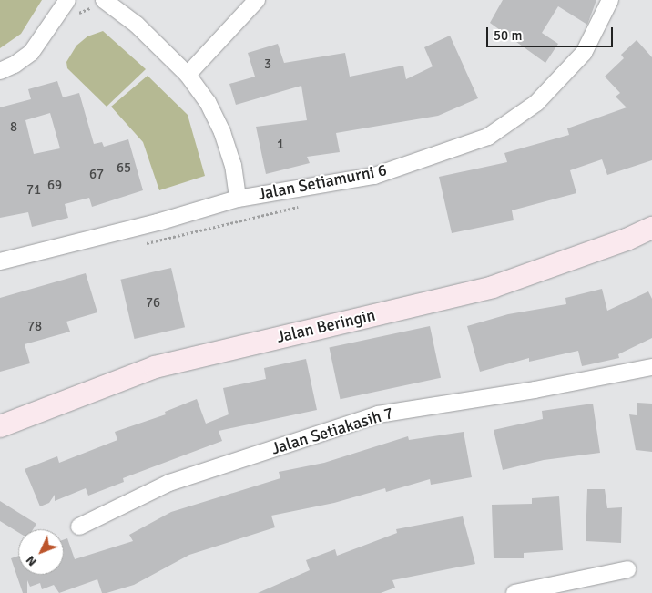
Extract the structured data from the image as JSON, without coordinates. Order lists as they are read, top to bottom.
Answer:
{
  "streets": {
    "street": ["Jalan Setiamurni 6", "Jalan Beringin", "Jalan Setiakasih 7"]
  },
  "house_numbers": [
    "3",
    "8",
    "1",
    "65",
    "67",
    "69",
    "71",
    "76",
    "78"
  ],
  "scale_bar": "50 m",
  "north": "bottom left"
}
